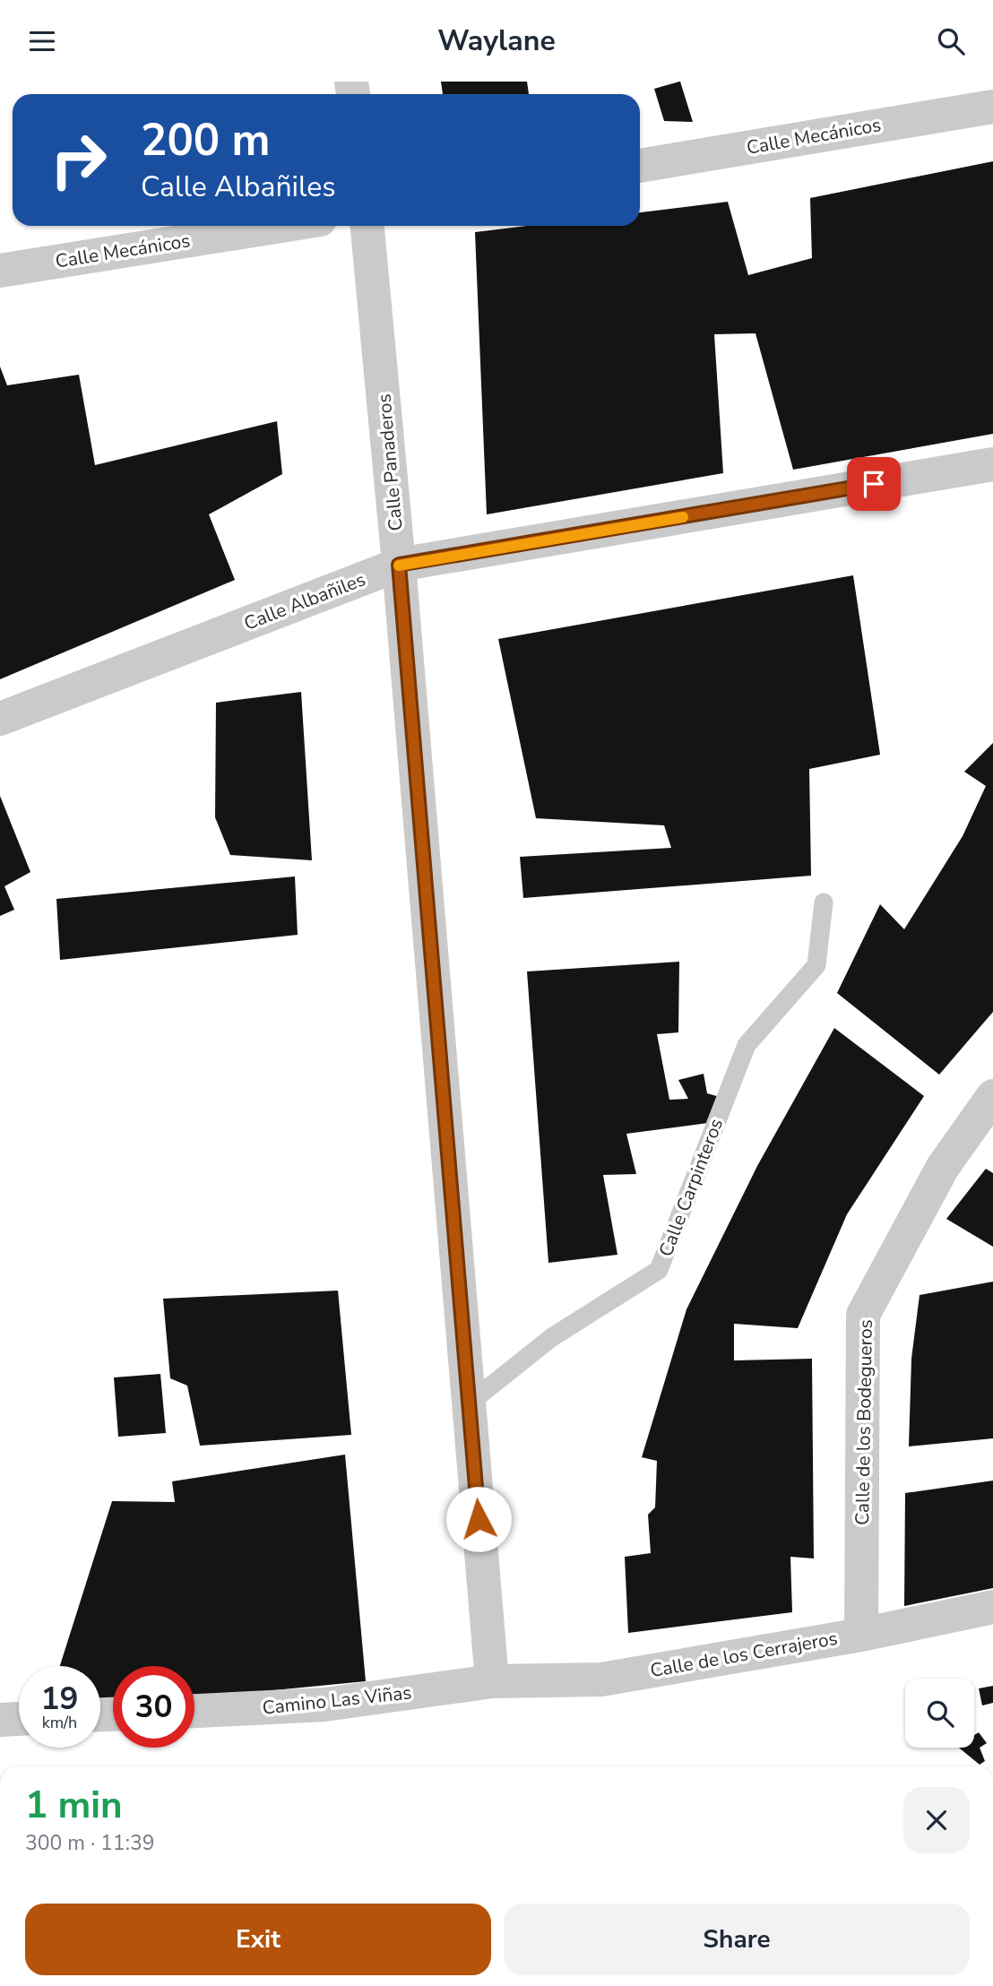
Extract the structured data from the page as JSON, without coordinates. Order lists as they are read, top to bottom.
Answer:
{
  "streets": {
    "street": [
      "Calle Mecánicos",
      "Calle Panaderos",
      "Calle Albañiles",
      "Calle de los Bodegueros",
      "Calle de los Cerrajeros",
      "Camino Las Viñas"
    ],
    "lane": ["Calle Carpinteros"]
  },
  "crossings": [
    ["Calle Panaderos", "Calle Albañiles"],
    ["Calle Panaderos", "Calle Carpinteros"],
    ["Calle Panaderos", "Calle de los Cerrajeros"],
    ["Calle Panaderos", "Camino Las Viñas"],
    ["Calle de los Bodegueros", "Calle de los Cerrajeros"],
    ["Calle de los Cerrajeros", "Camino Las Viñas"]
  ],
  "page": {
    "header": "Waylane",
    "turn": ["200 m", "Calle Albañiles"],
    "speed": "19 km/h",
    "limit": "30",
    "heading": ["1 min", "300 m · 11:39"],
    "buttons": ["Exit", "Share"]
  }
}
